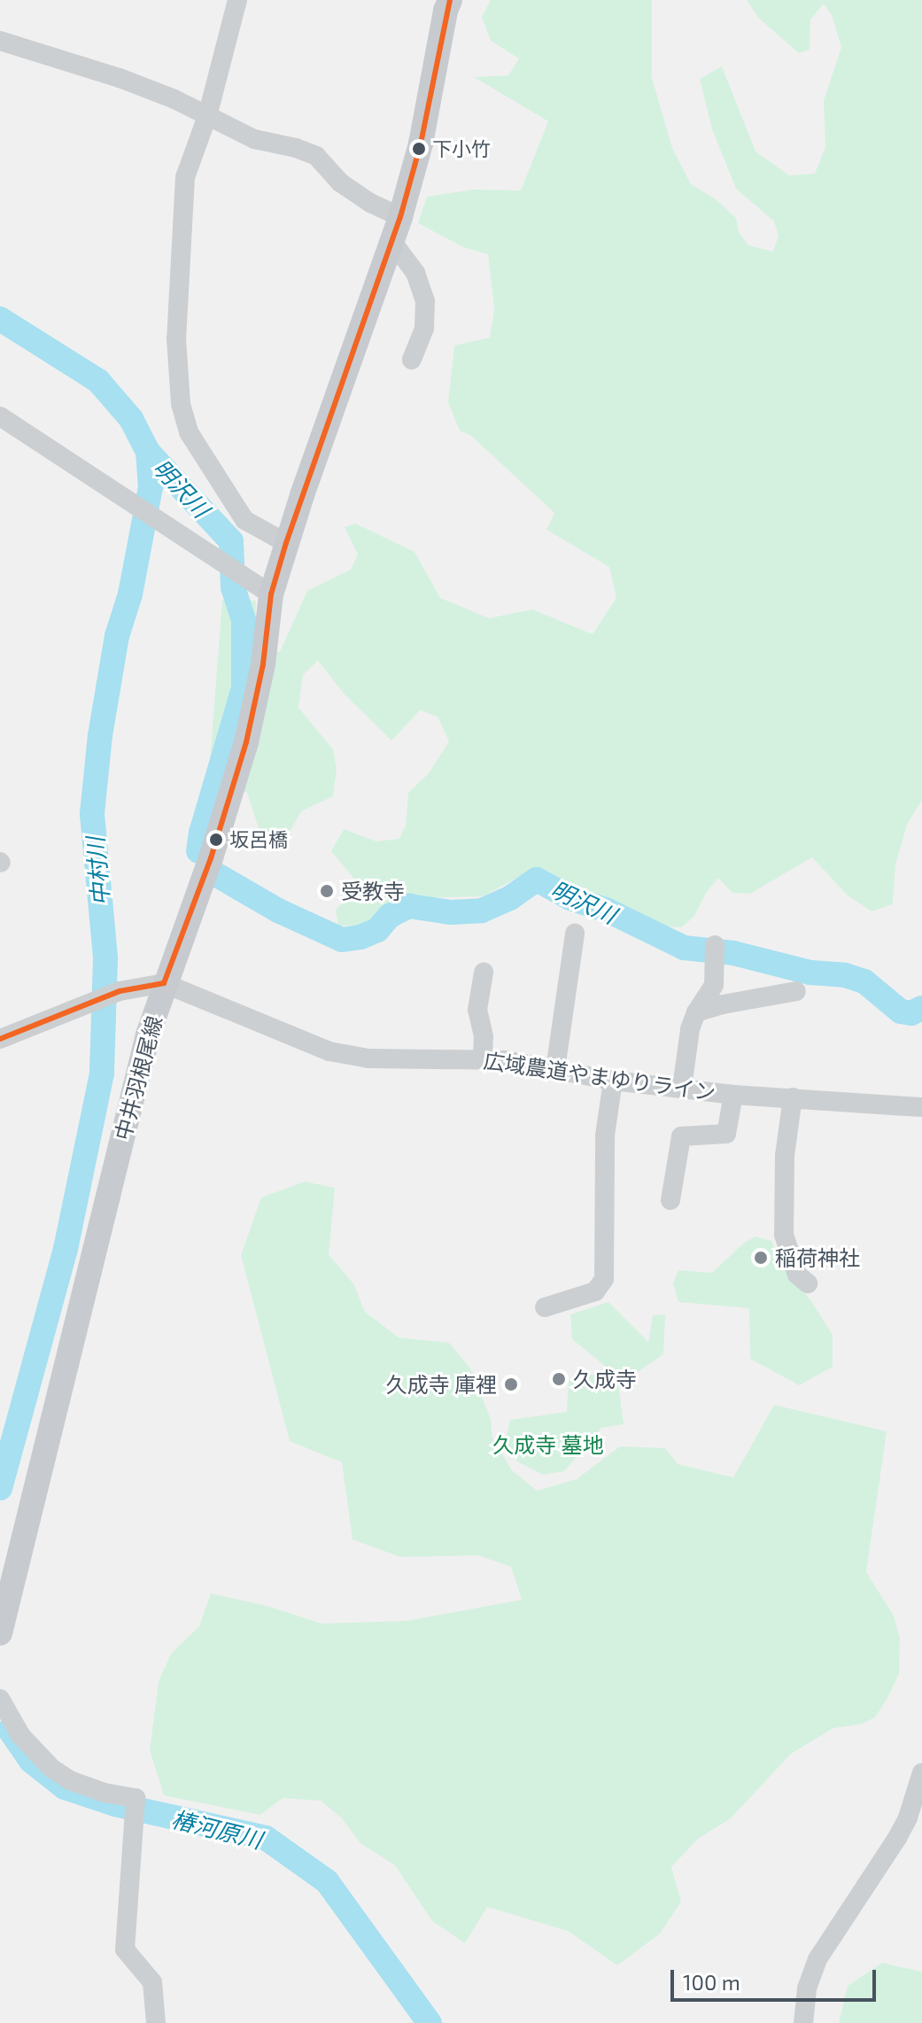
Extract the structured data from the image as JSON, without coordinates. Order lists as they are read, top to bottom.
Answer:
{
  "streets": {
    "main road": ["中井羽根尾線"],
    "street": ["広域農道やまゆりライン"]
  },
  "crossings": [
    ["広域農道やまゆりライン", "中井羽根尾線"]
  ],
  "water": ["明沢川", "中村川", "椿河原川"],
  "parks": ["久成寺 墓地"],
  "places": [
    "下小竹",
    "坂呂橋",
    "受教寺",
    "稲荷神社",
    "久成寺",
    "久成寺 庫裡"
  ],
  "scale_bar": "100 m"
}
